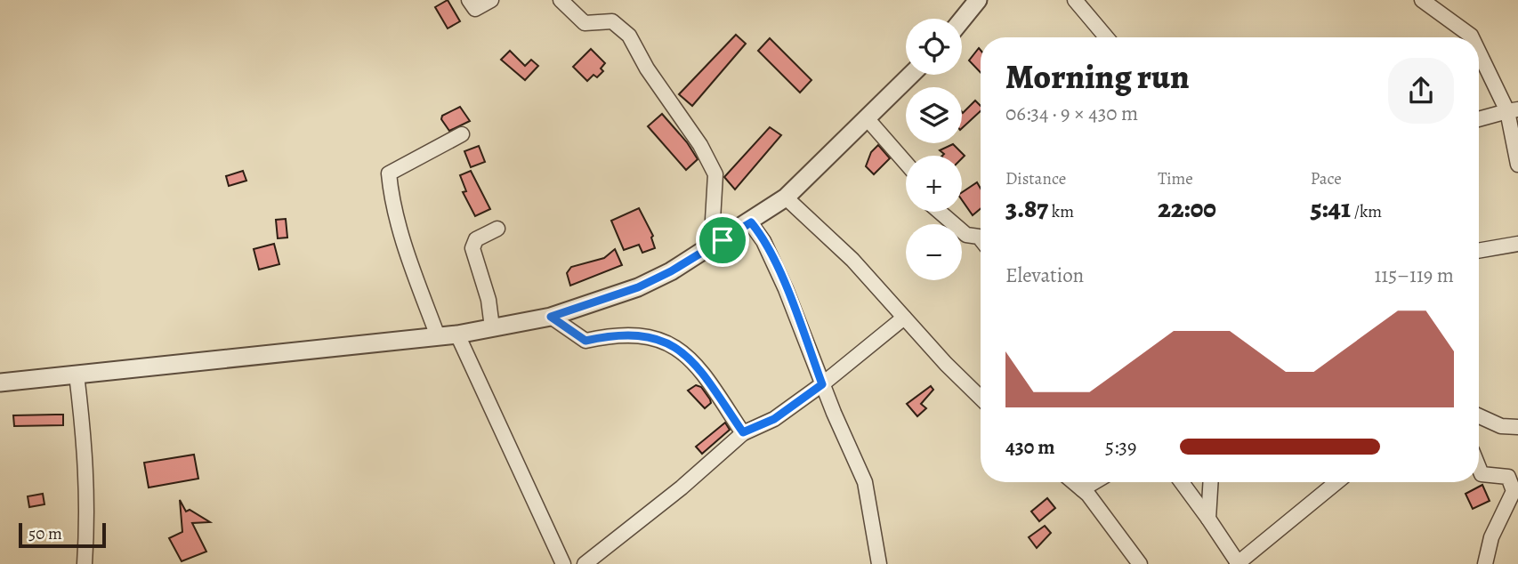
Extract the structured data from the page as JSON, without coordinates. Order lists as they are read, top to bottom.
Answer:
{
  "scale_bar": "50 m",
  "page": {
    "map_buttons": ["+", "−"],
    "heading": ["Morning run", "06:34 · 9 × 430 m"],
    "stats": [
      ["Distance", "3.87 km"],
      ["Time", "22:00"],
      ["Pace", "5:41 /km"]
    ],
    "chart": ["Elevation", "115–119 m"],
    "list": [
      {
        "name": "430 m",
        "note": "5:39"
      }
    ],
    "scale": "50 m"
  }
}
